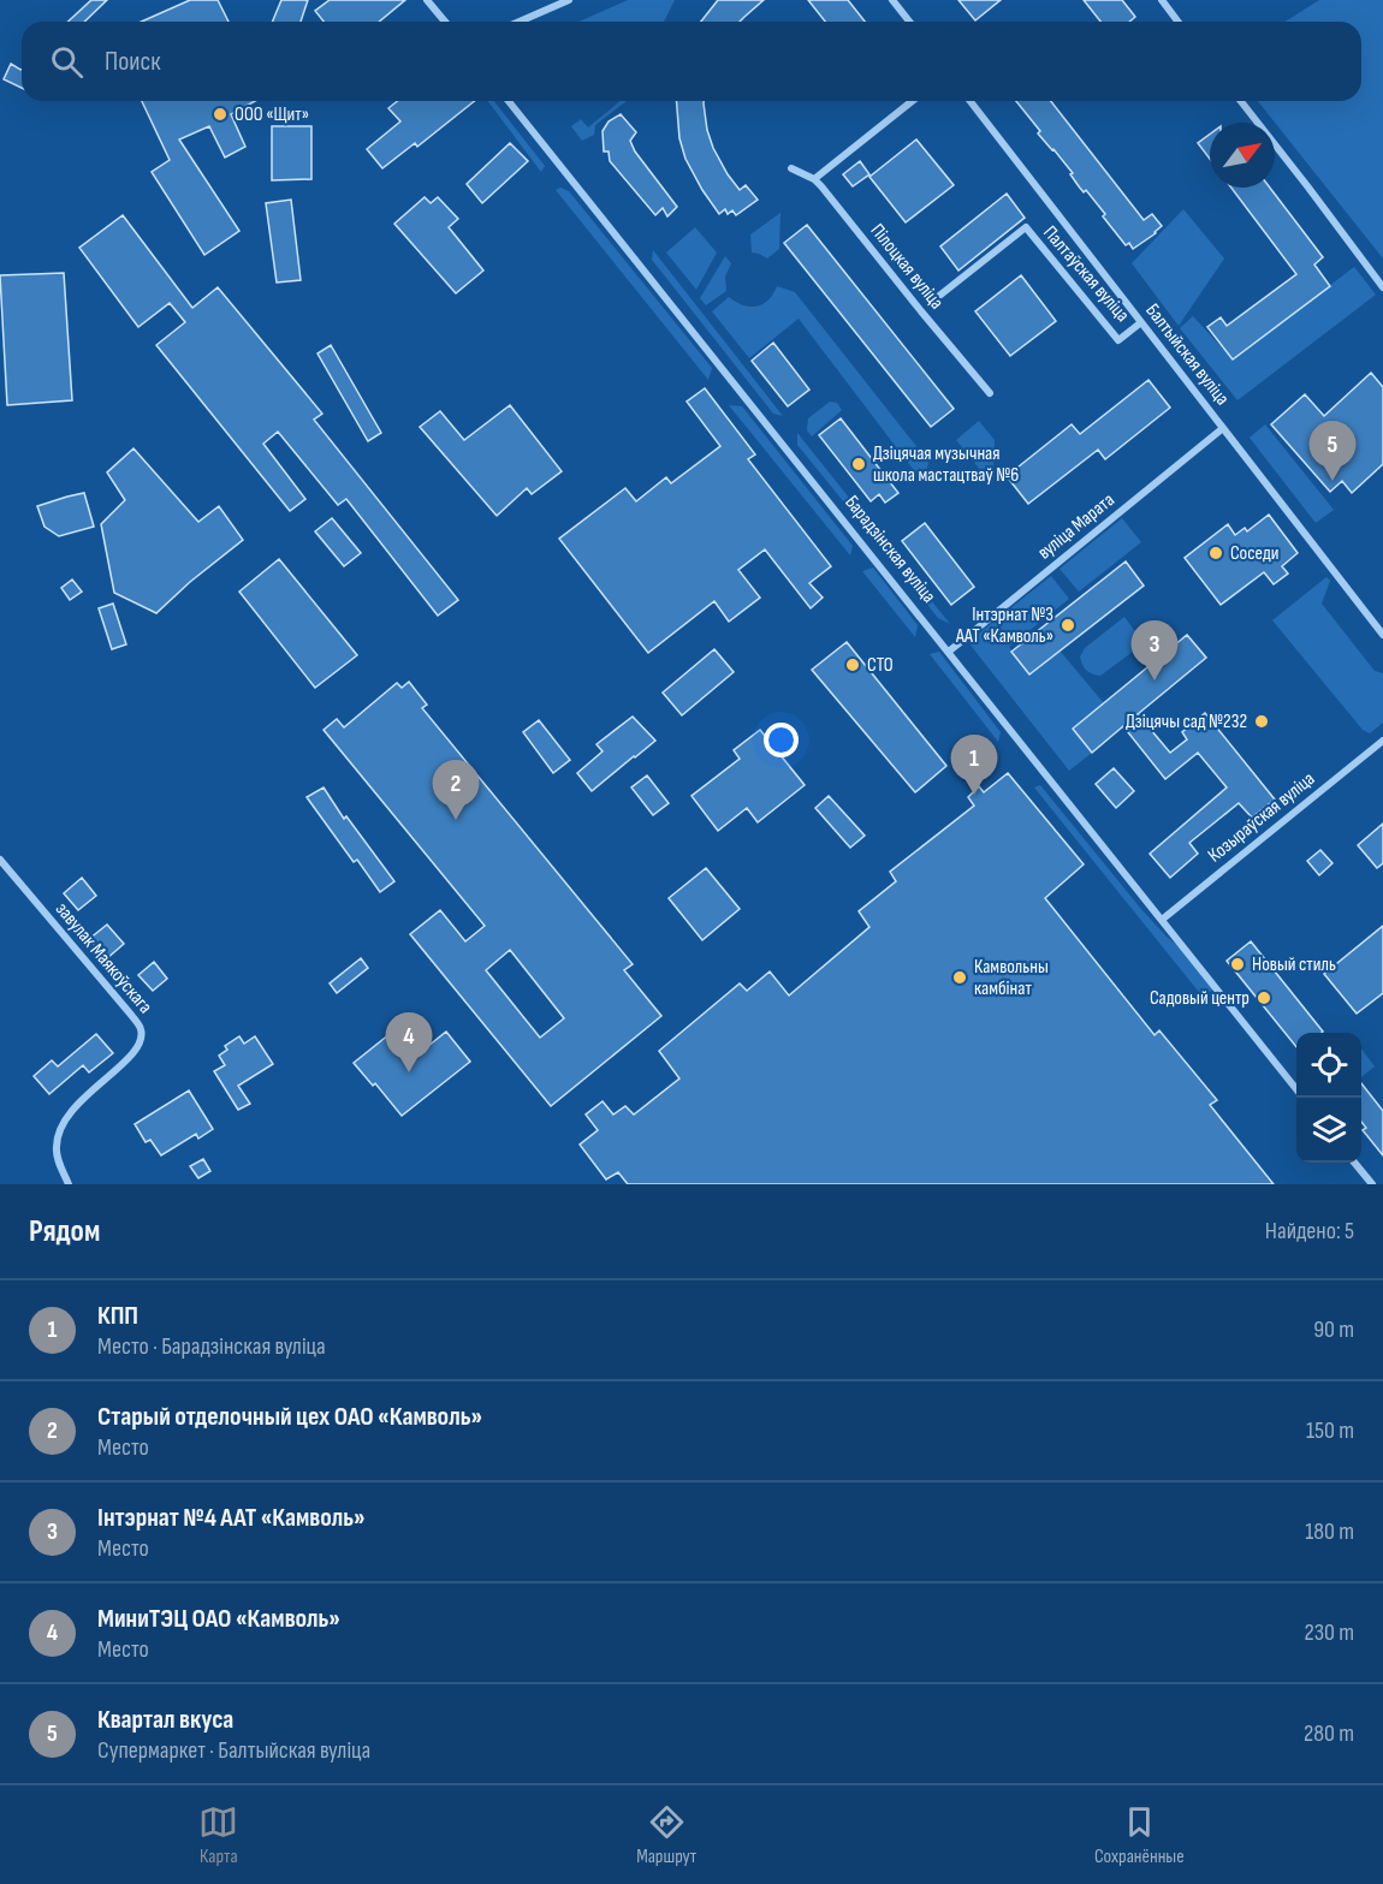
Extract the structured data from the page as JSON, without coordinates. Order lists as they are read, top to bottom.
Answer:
{
  "streets": {
    "street": [
      "Пілоцкая вуліца",
      "Палтаўская вуліца",
      "Балтыйская вуліца",
      "вуліца Марата",
      "Барадзінская вуліца",
      "Козыраўская вуліца",
      "завулак Маякоўскага"
    ]
  },
  "crossings": [
    ["Палтаўская вуліца", "Балтыйская вуліца"],
    ["Балтыйская вуліца", "вуліца Марата"],
    ["вуліца Марата", "Барадзінская вуліца"],
    ["Барадзінская вуліца", "Козыраўская вуліца"]
  ],
  "places": [
    "ООО «Щит»",
    "Дзіцячая музычная школа мастацтваў №6",
    "Соседи",
    "Інтэрнат №3 ААТ «Камволь»",
    "СТО",
    "Дзіцячы сад №232",
    "Новый стиль",
    "Камвольны камбінат",
    "Садовый центр"
  ],
  "north": "top right",
  "page": {
    "search": "Поиск",
    "pins": [
      "5",
      "3",
      "1",
      "2",
      "4"
    ],
    "heading": ["Рядом", "Найдено: 5"],
    "list": [
      {
        "mark": "1",
        "name": "КПП",
        "note": "Место · Барадзінская вуліца",
        "value": "90 m"
      },
      {
        "mark": "2",
        "name": "Старый отделочный цех ОАО «Камволь»",
        "note": "Место",
        "value": "150 m"
      },
      {
        "mark": "3",
        "name": "Інтэрнат №4 ААТ «Камволь»",
        "note": "Место",
        "value": "180 m"
      },
      {
        "mark": "4",
        "name": "МиниТЭЦ ОАО «Камволь»",
        "note": "Место",
        "value": "230 m"
      },
      {
        "mark": "5",
        "name": "Квартал вкуса",
        "note": "Супермаркет · Балтыйская вуліца",
        "value": "280 m"
      }
    ],
    "nav": ["Карта", "Маршрут", "Сохранённые"]
  }
}
